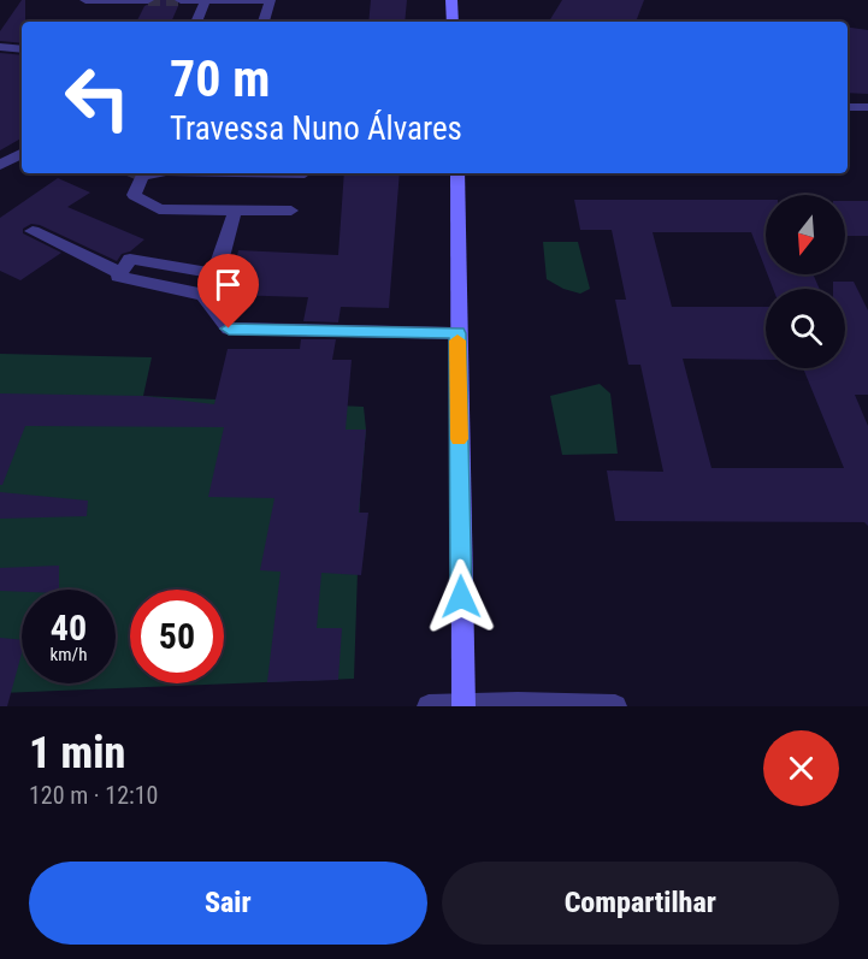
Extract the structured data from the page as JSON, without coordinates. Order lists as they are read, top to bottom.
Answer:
{
  "north": "bottom",
  "page": {
    "turn": ["70 m", "Travessa Nuno Álvares"],
    "speed": "40 km/h",
    "limit": "50",
    "heading": ["1 min", "120 m · 12:10"],
    "buttons": ["Sair", "Compartilhar"]
  }
}
